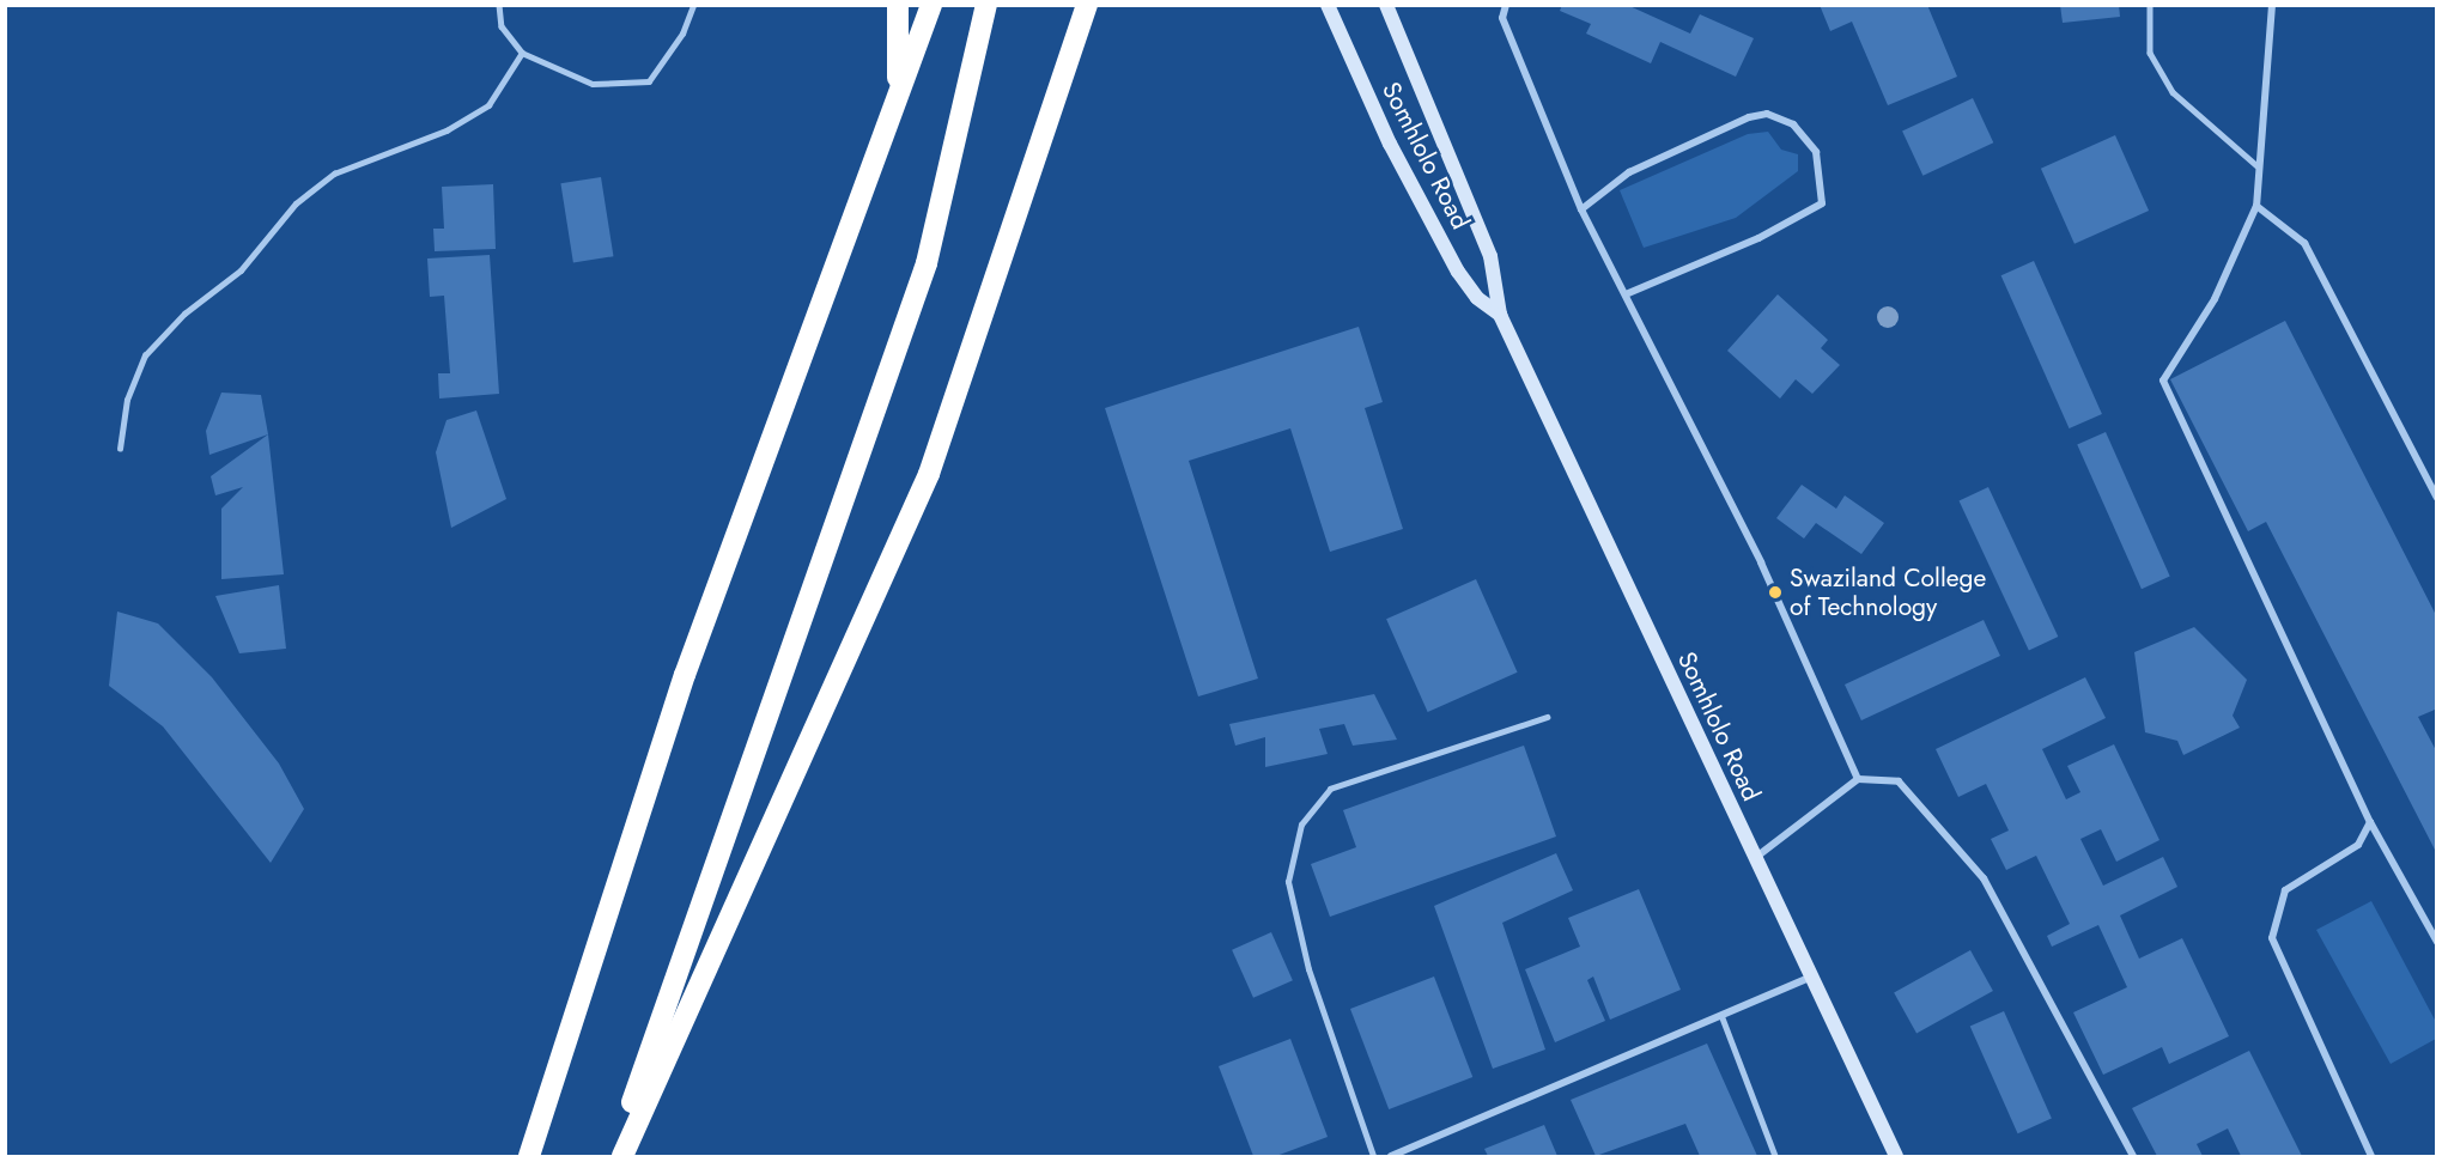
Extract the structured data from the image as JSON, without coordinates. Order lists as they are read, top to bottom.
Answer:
{
  "streets": {
    "main road": ["Somhlolo Road"]
  },
  "places": ["Swaziland College of Technology"]
}
